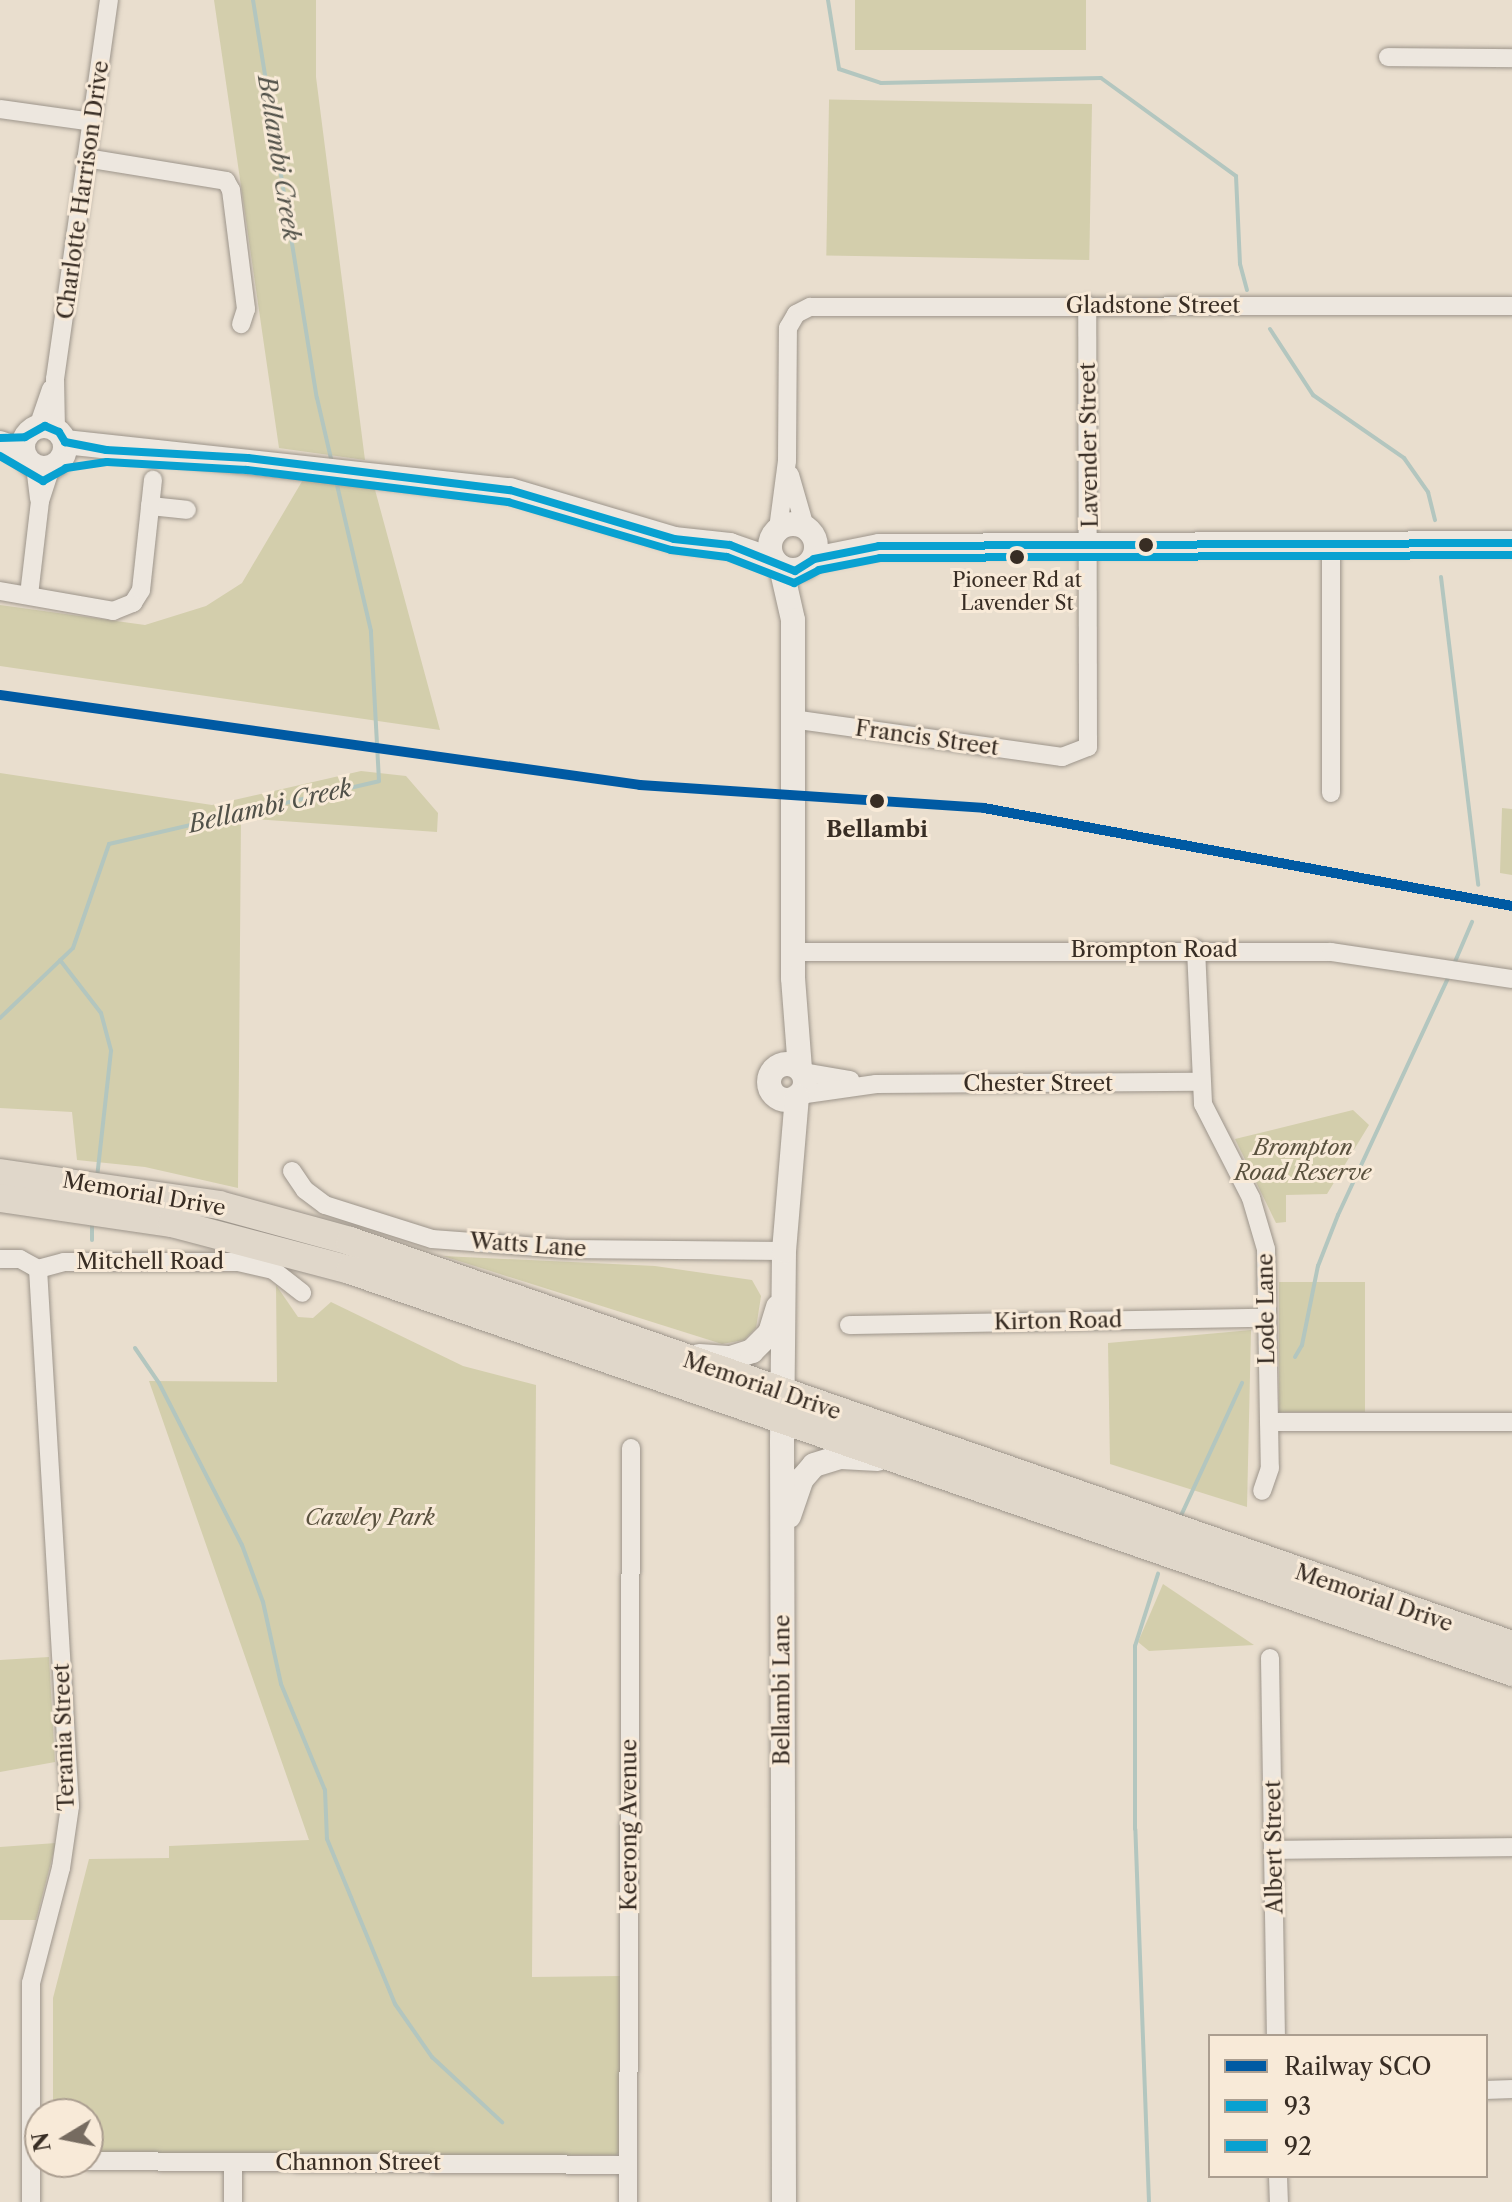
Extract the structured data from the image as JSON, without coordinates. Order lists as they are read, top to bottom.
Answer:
{
  "streets": {
    "main road": ["Memorial Drive", "Bellambi Lane"],
    "street": [
      "Charlotte Harrison Drive",
      "Gladstone Street",
      "Lavender Street",
      "Francis Street",
      "Brompton Road",
      "Chester Street",
      "Watts Lane",
      "Mitchell Road",
      "Lode Lane",
      "Kirton Road",
      "Terania Street",
      "Keerong Avenue",
      "Albert Street",
      "Channon Street"
    ]
  },
  "crossings": [
    ["Gladstone Street", "Lavender Street"],
    ["Lavender Street", "Francis Street"],
    ["Brompton Road", "Lode Lane"],
    ["Chester Street", "Lode Lane"],
    ["Chester Street", "Bellambi Lane"],
    ["Memorial Drive", "Bellambi Lane"],
    ["Watts Lane", "Bellambi Lane"],
    ["Mitchell Road", "Terania Street"],
    ["Lode Lane", "Kirton Road"],
    ["Keerong Avenue", "Channon Street"]
  ],
  "water": ["Bellambi Creek"],
  "parks": ["Brompton Road Reserve", "Cawley Park"],
  "places": ["Pioneer Rd at Lavender St", "Bellambi"],
  "lines": ["transit line 93", "transit line 92", "rail line SCO"],
  "legend": ["Railway SCO", "93", "92"],
  "north": "left"
}
